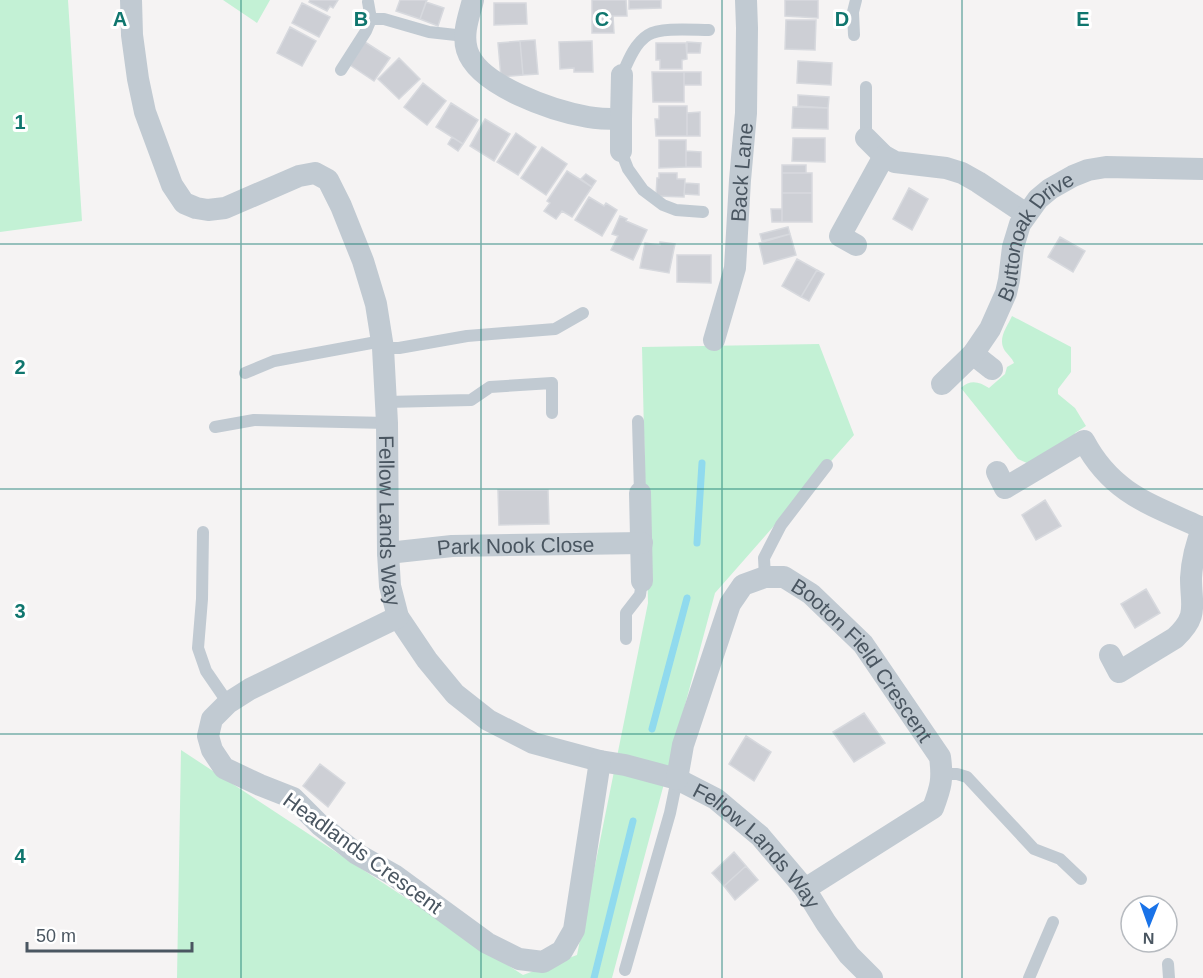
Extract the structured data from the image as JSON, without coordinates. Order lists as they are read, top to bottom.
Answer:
{
  "streets": {
    "street": [
      "Back Lane",
      "Buttonoak Drive",
      "Fellow Lands Way",
      "Park Nook Close",
      "Booton Field Crescent",
      "Headlands Crescent"
    ]
  },
  "crossings": [
    ["Fellow Lands Way", "Park Nook Close"],
    ["Fellow Lands Way", "Booton Field Crescent"],
    ["Fellow Lands Way", "Headlands Crescent"]
  ],
  "scale_bar": "50 m",
  "north": "bottom",
  "grid": {
    "columns": [
      "A",
      "B",
      "C",
      "D",
      "E"
    ],
    "rows": [
      "1",
      "2",
      "3",
      "4"
    ]
  }
}
